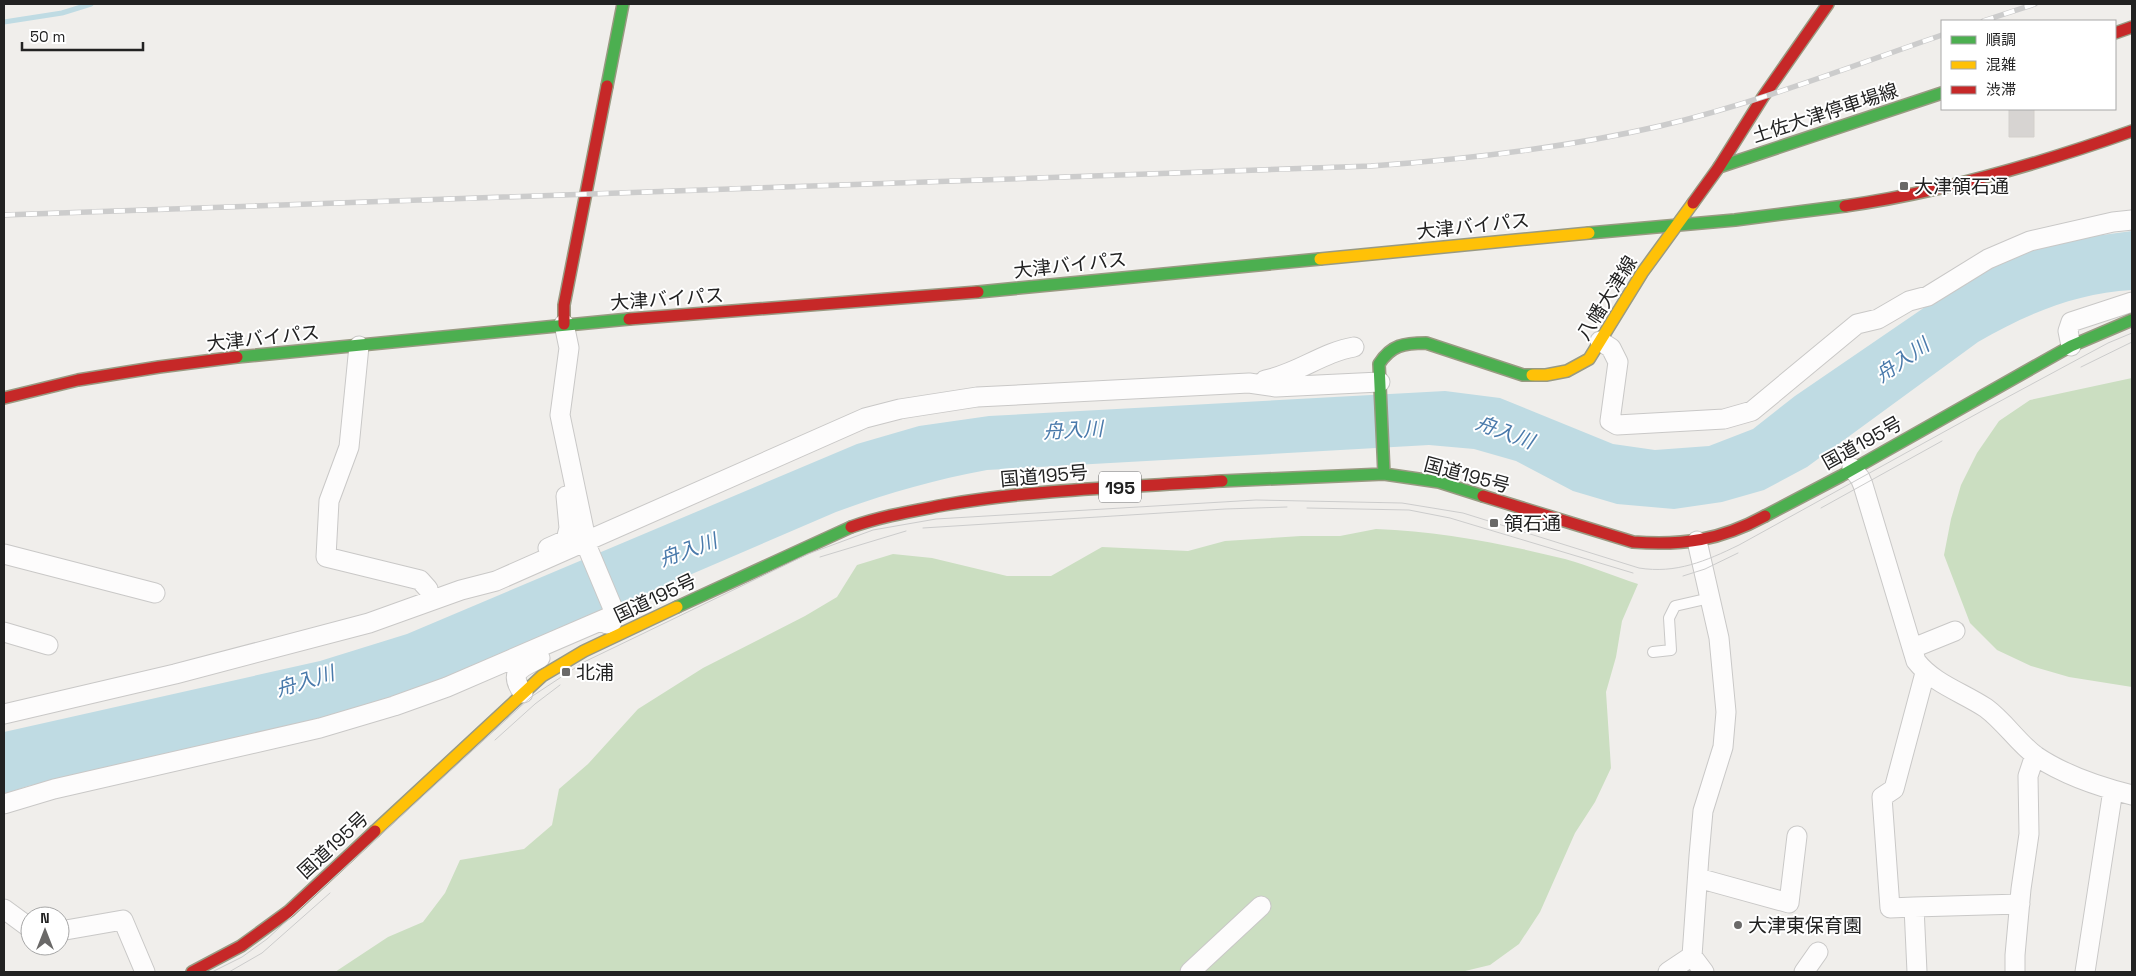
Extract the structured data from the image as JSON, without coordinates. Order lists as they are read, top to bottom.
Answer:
{
  "streets": {
    "main road": [
      "土佐大津停車場線",
      "大津バイパス",
      "八幡大津線",
      "国道195号",
      "195"
    ]
  },
  "crossings": [
    ["土佐大津停車場線", "八幡大津線"],
    ["大津バイパス", "八幡大津線"],
    ["八幡大津線", "国道195号"]
  ],
  "water": ["舟入川"],
  "places": {
    "transit": ["大津領石通", "領石通", "北浦"],
    "other": ["大津東保育園"]
  },
  "legend": ["順調", "混雑", "渋滞"],
  "scale_bar": "50 m",
  "north": "top"
}
